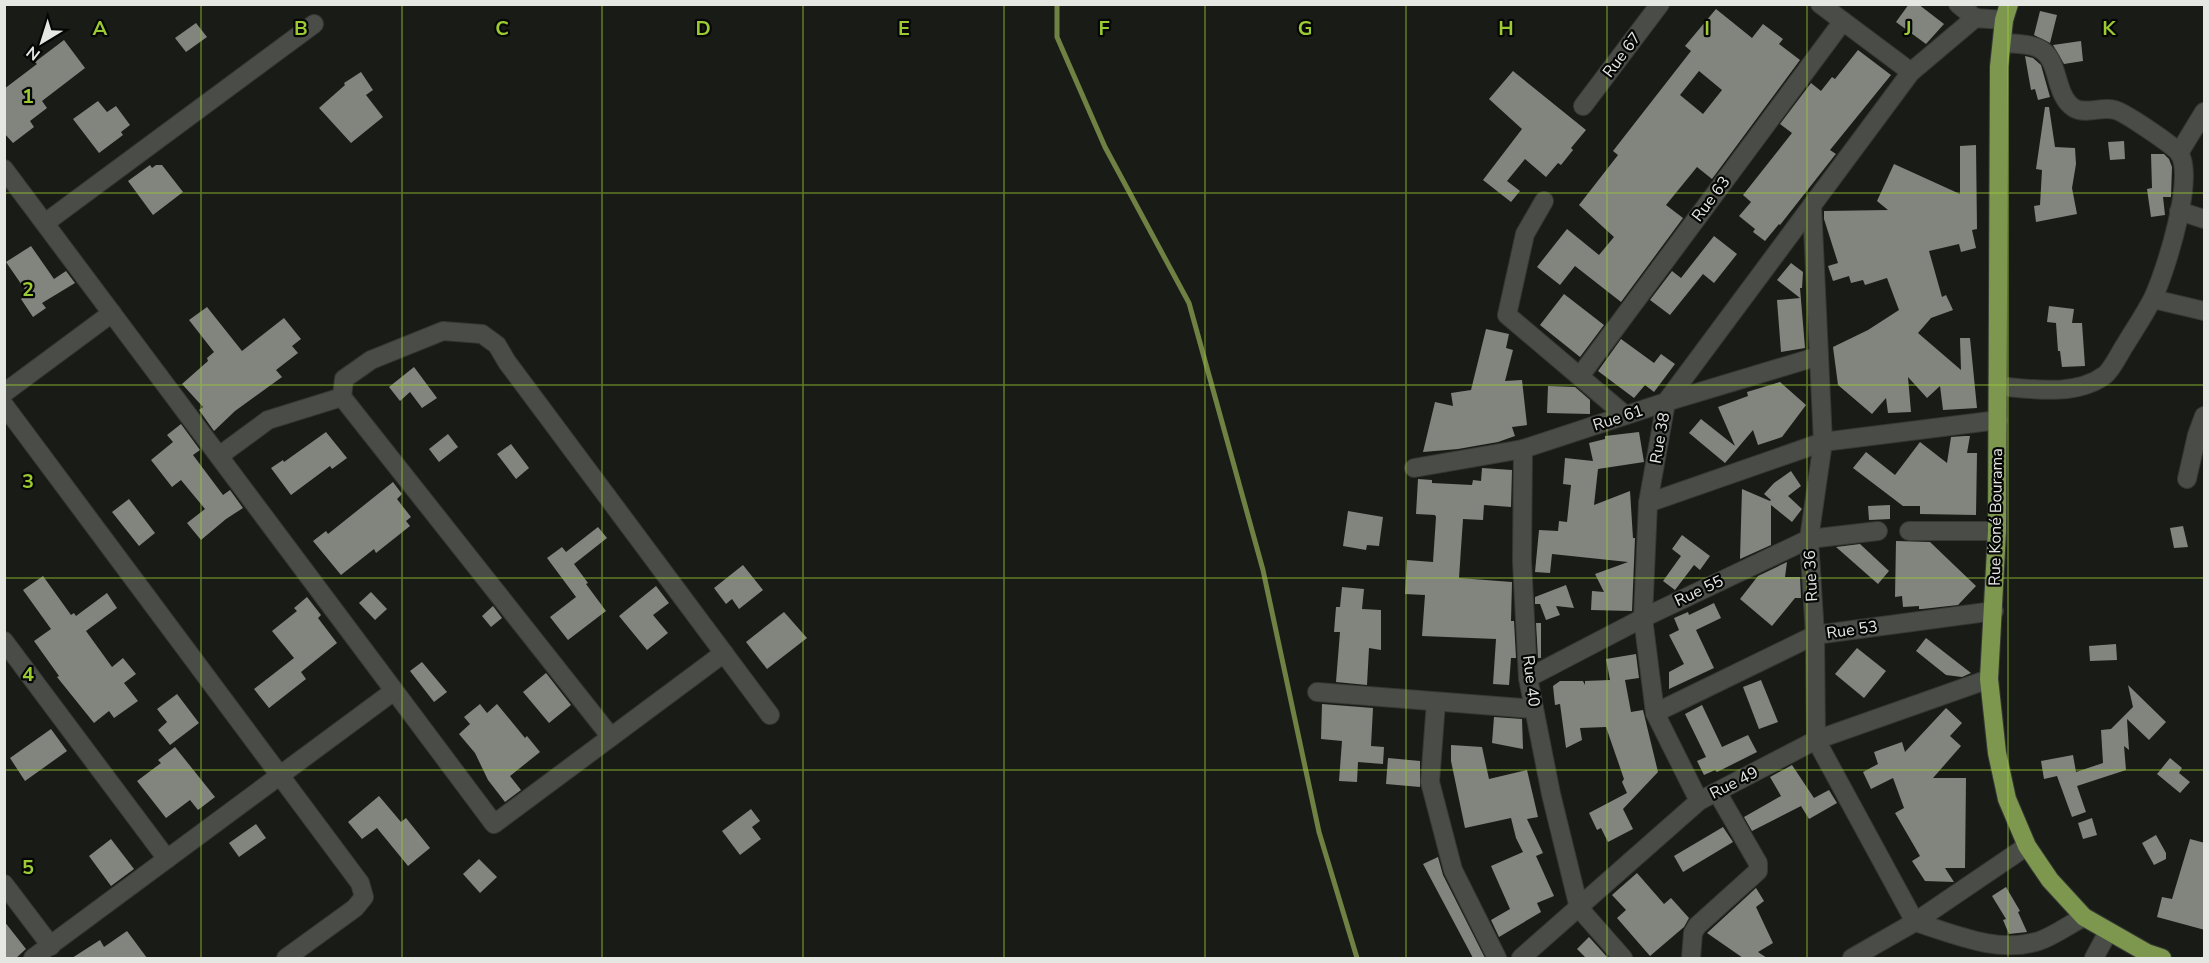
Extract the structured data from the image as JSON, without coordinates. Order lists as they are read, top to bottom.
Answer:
{
  "streets": {
    "highway": ["Rue Koné Bourama"],
    "street": [
      "Rue 67",
      "Rue 63",
      "Rue 61",
      "Rue 38",
      "Rue 36",
      "Rue 55",
      "Rue 53",
      "Rue 40",
      "Rue 49"
    ]
  },
  "crossings": [
    ["Rue 61", "Rue 38"],
    ["Rue 61", "Rue 36"],
    ["Rue 61", "Rue 40"],
    ["Rue 38", "Rue 36"],
    ["Rue 38", "Rue 55"],
    ["Rue 38", "Rue 53"],
    ["Rue 38", "Rue 49"],
    ["Rue Koné Bourama", "Rue 53"],
    ["Rue Koné Bourama", "Rue 49"],
    ["Rue 36", "Rue 55"],
    ["Rue 36", "Rue 53"],
    ["Rue 36", "Rue 49"],
    ["Rue 55", "Rue 40"],
    ["Rue 40", "Rue 49"]
  ],
  "north": "bottom left",
  "grid": {
    "columns": [
      "A",
      "B",
      "C",
      "D",
      "E",
      "F",
      "G",
      "H",
      "I",
      "J",
      "K"
    ],
    "rows": [
      "1",
      "2",
      "3",
      "4",
      "5"
    ]
  }
}
